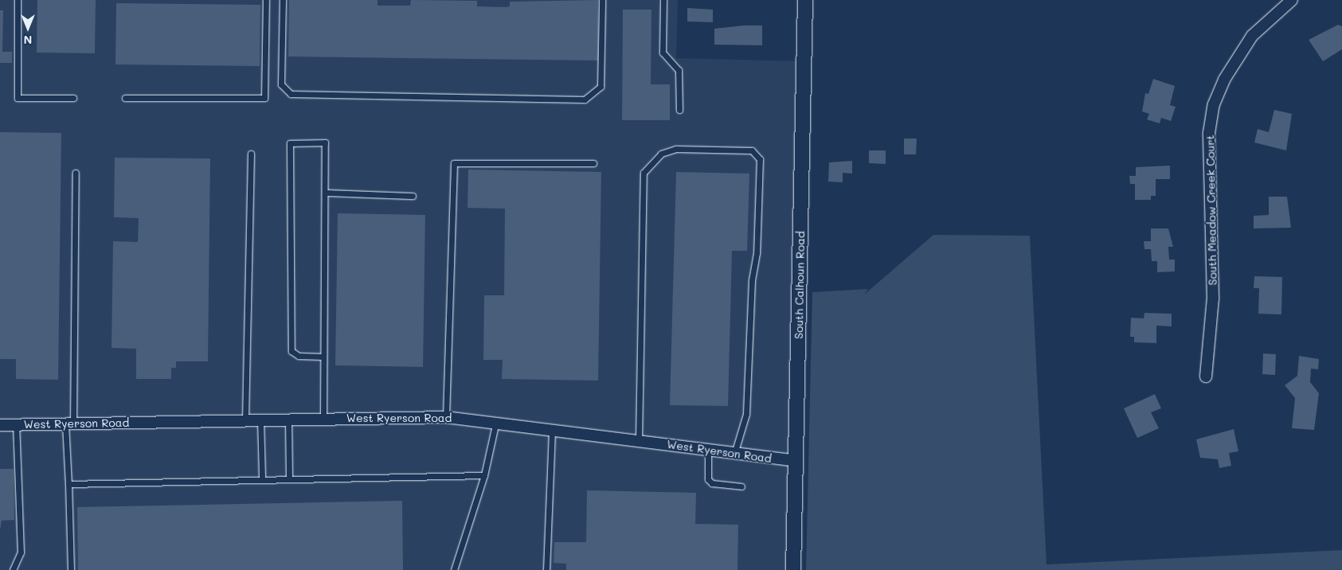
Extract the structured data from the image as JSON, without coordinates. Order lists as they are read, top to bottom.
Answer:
{
  "streets": {
    "street": ["South Meadow Creek Court", "South Calhoun Road", "West Ryerson Road"]
  },
  "crossings": [
    ["South Calhoun Road", "West Ryerson Road"]
  ],
  "north": "bottom"
}
